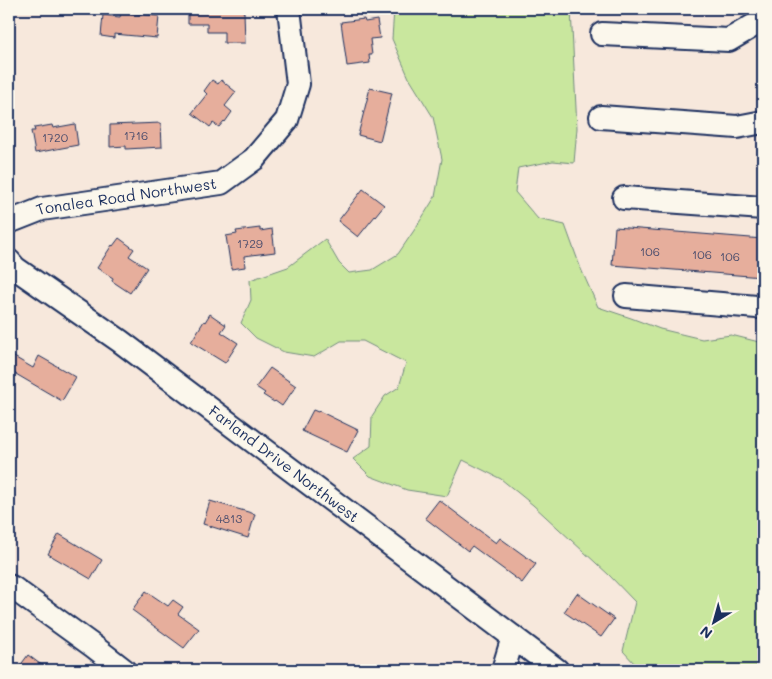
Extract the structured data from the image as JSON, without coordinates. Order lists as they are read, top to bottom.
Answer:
{
  "streets": {
    "street": ["Tonalea Road Northwest", "Farland Drive Northwest"]
  },
  "house_numbers": [
    "1716",
    "1720",
    "1729",
    "106",
    "106",
    "106",
    "4813"
  ],
  "north": "bottom left"
}
